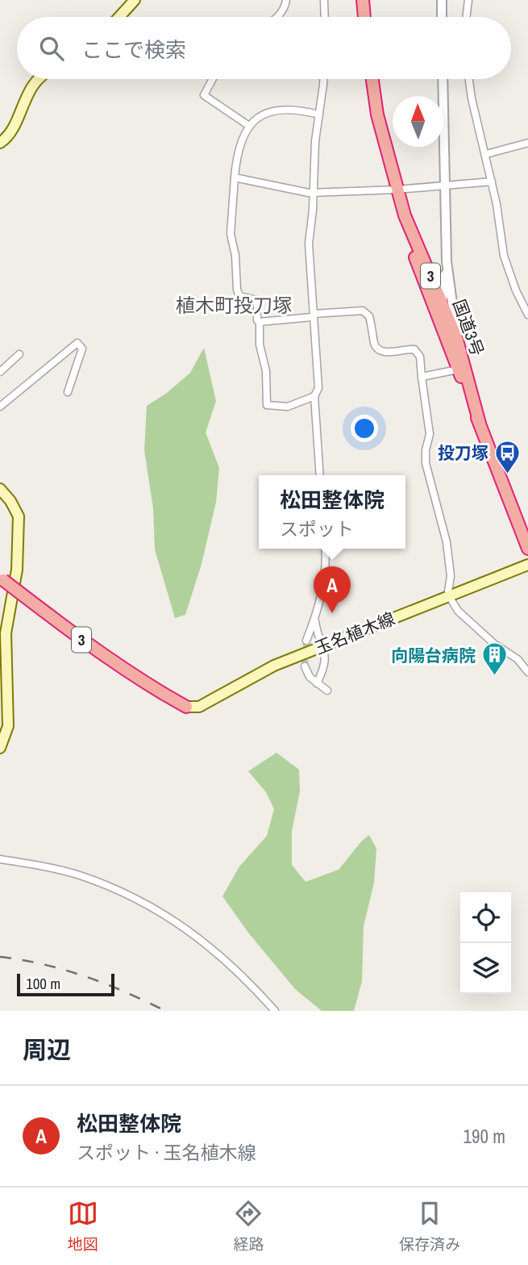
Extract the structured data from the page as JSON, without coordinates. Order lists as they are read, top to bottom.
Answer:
{
  "streets": {
    "highway": ["3", "国道3号"],
    "main road": ["玉名植木線"]
  },
  "crossings": [
    ["3", "玉名植木線"]
  ],
  "districts": ["植木町投刀塚"],
  "places": {
    "bus stop": ["投刀塚"],
    "building": ["向陽台病院"]
  },
  "scale_bar": "100 m",
  "north": "top",
  "page": {
    "search": "ここで検索",
    "popup": ["松田整体院", "スポット"],
    "pins": "A",
    "scale": "100 m",
    "heading": "周辺",
    "list": [
      {
        "mark": "A",
        "name": "松田整体院",
        "note": "スポット · 玉名植木線",
        "value": "190 m"
      }
    ],
    "nav": ["地図", "経路", "保存済み"]
  }
}
